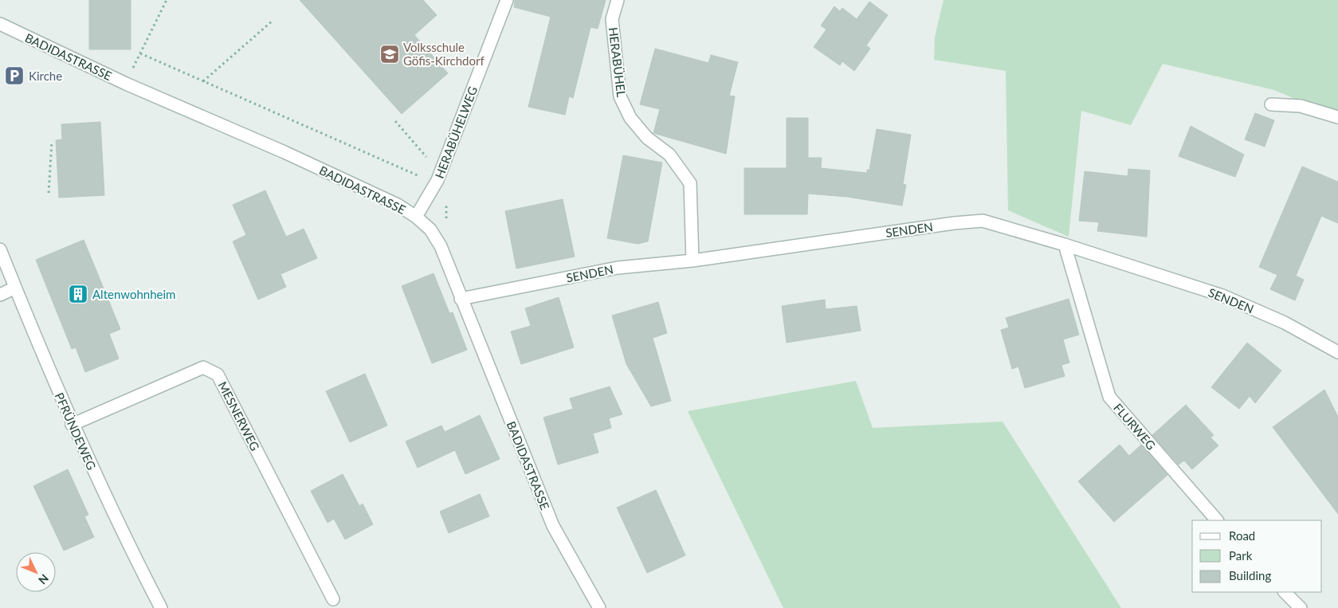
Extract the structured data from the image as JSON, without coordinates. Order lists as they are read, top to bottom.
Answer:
{
  "streets": {
    "street": [
      "BADIDASTRASSE",
      "HERABÜHEL",
      "HERABÜHELWEG",
      "SENDEN",
      "MESNERWEG",
      "FLURWEG",
      "PFRÜNDEWEG"
    ]
  },
  "crossings": [
    ["BADIDASTRASSE", "HERABÜHELWEG"],
    ["BADIDASTRASSE", "SENDEN"],
    ["HERABÜHEL", "SENDEN"],
    ["SENDEN", "FLURWEG"],
    ["MESNERWEG", "PFRÜNDEWEG"]
  ],
  "places": {
    "school or university": ["Volksschule Göfis-Kirchdorf"],
    "parking": ["Kirche"],
    "building": ["Altenwohnheim"]
  },
  "legend": ["Road", "Park", "Building"],
  "north": "bottom right"
}
